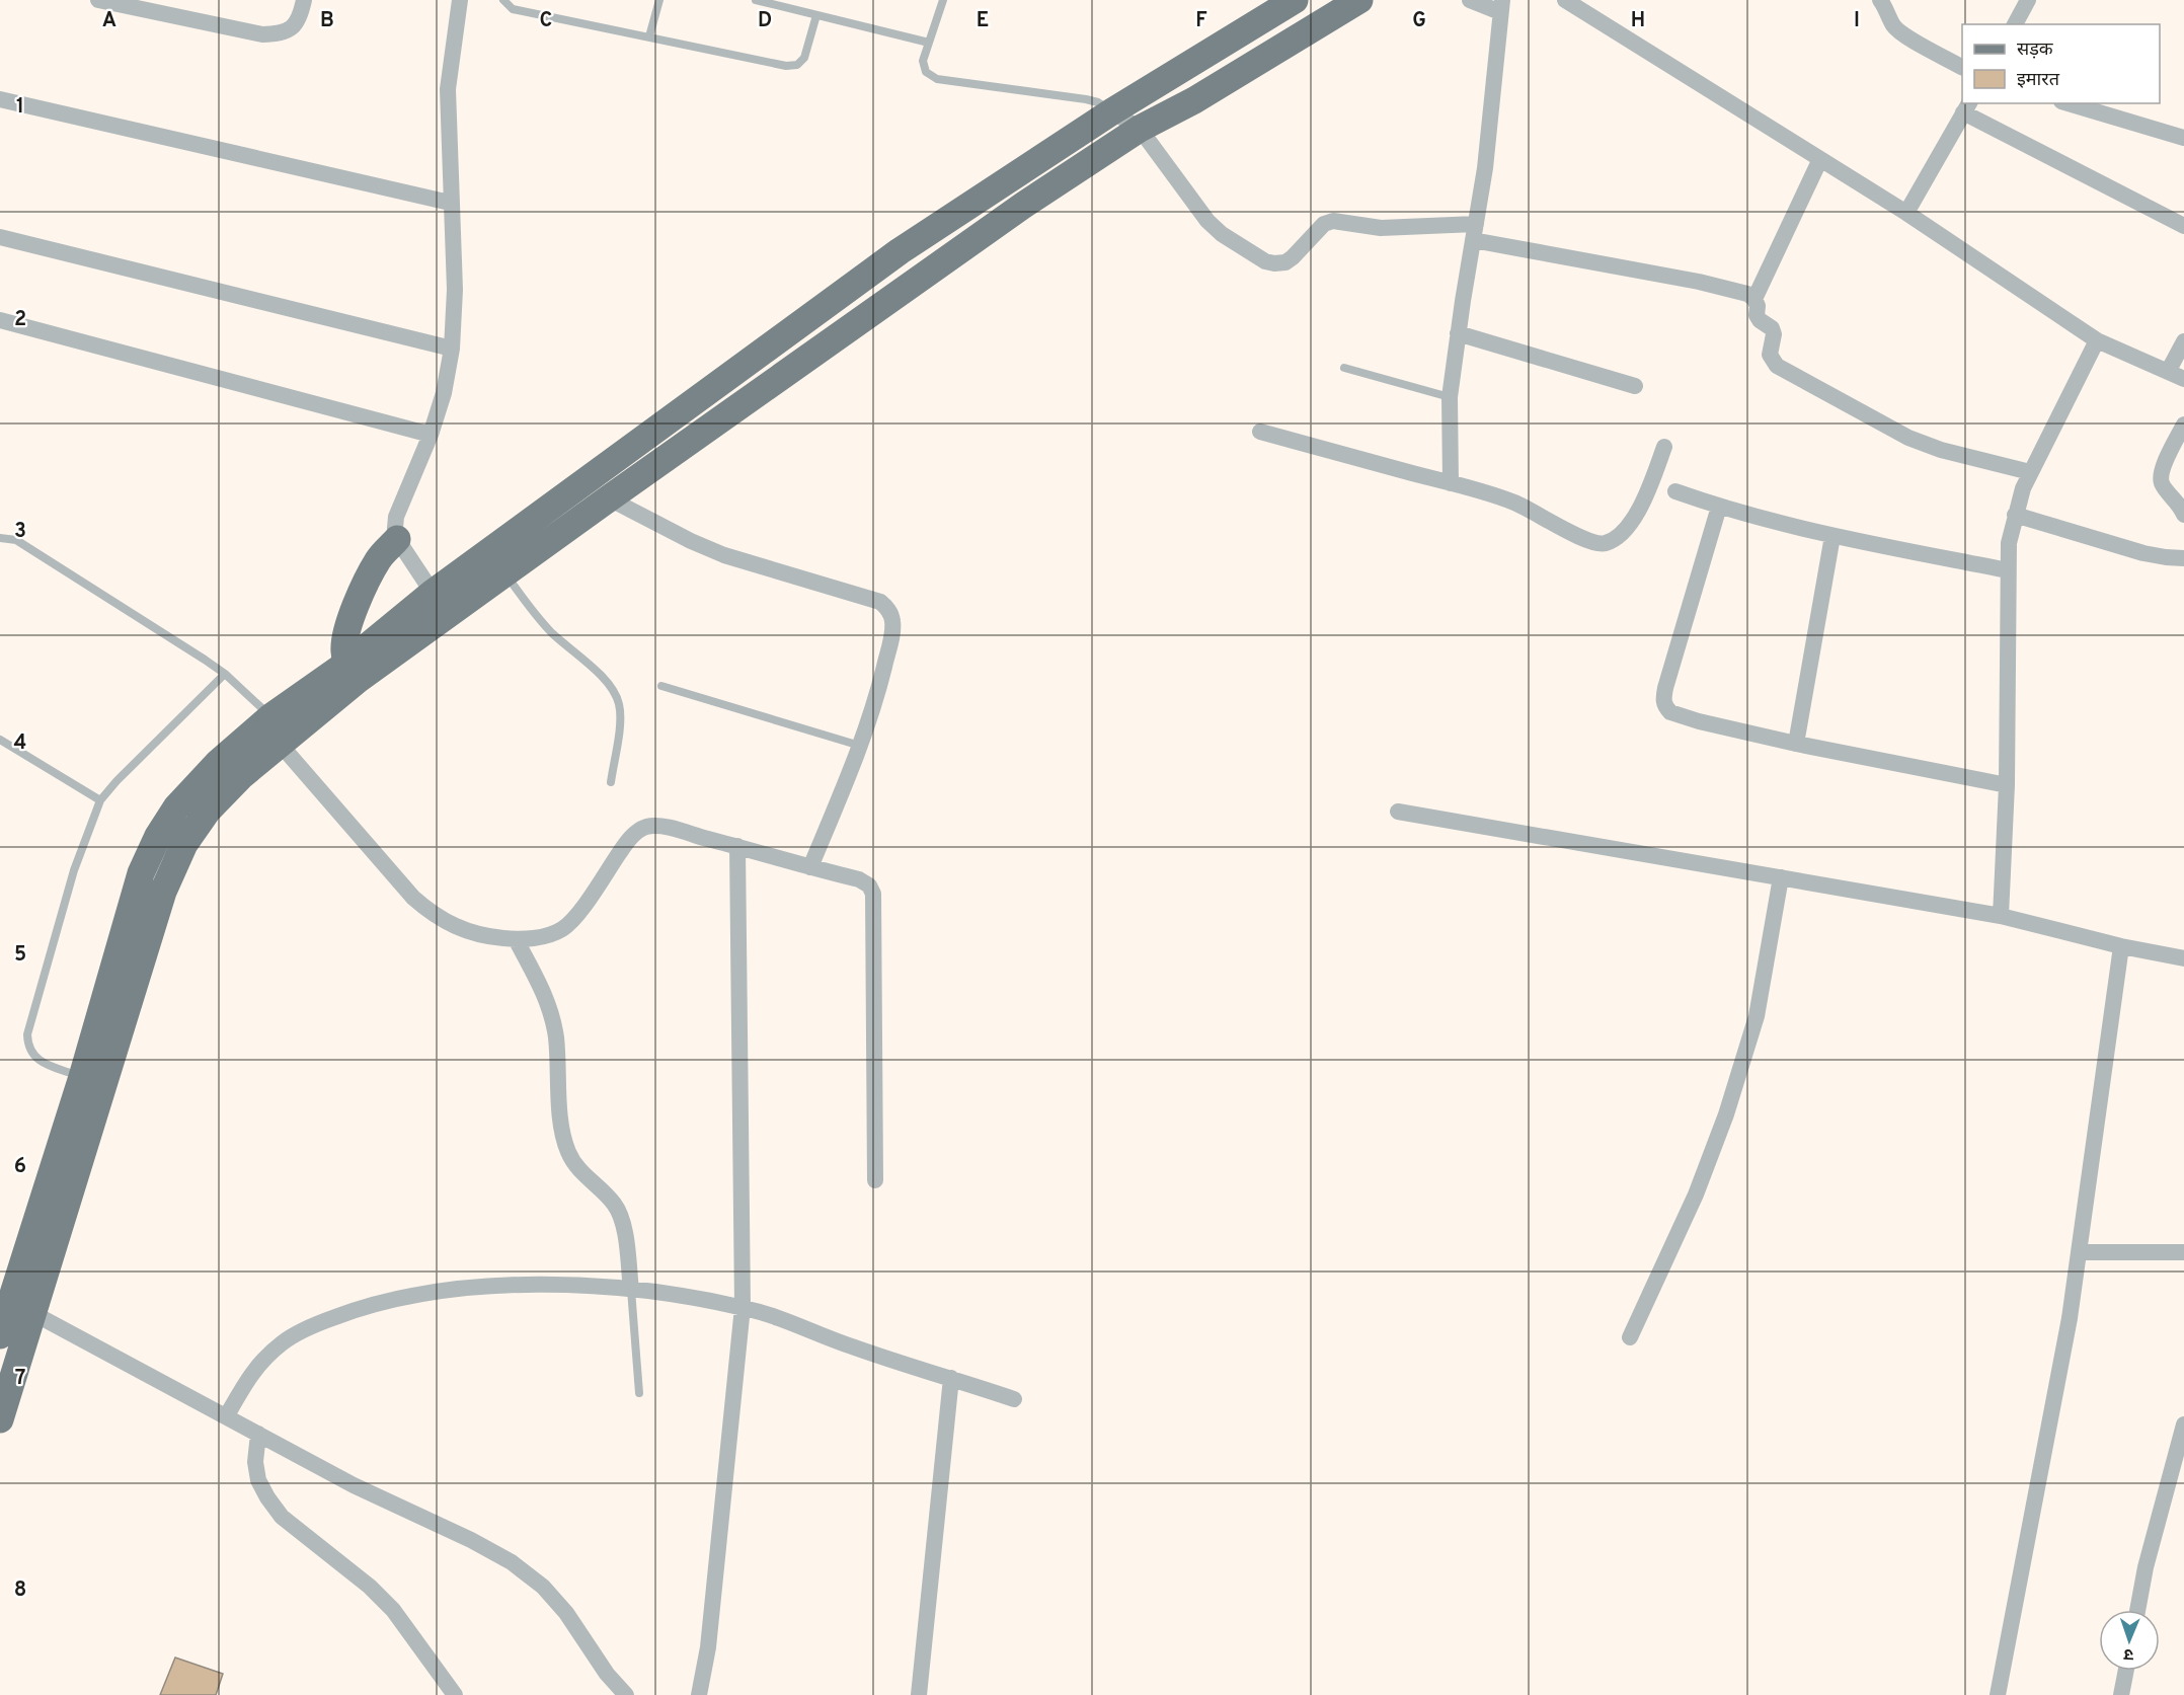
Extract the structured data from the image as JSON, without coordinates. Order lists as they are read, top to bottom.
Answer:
{
  "legend": ["सड़क", "इमारत"],
  "north": "bottom",
  "grid": {
    "columns": [
      "A",
      "B",
      "C",
      "D",
      "E",
      "F",
      "G",
      "H",
      "I"
    ],
    "rows": [
      "1",
      "2",
      "3",
      "4",
      "5",
      "6",
      "7",
      "8"
    ]
  }
}
